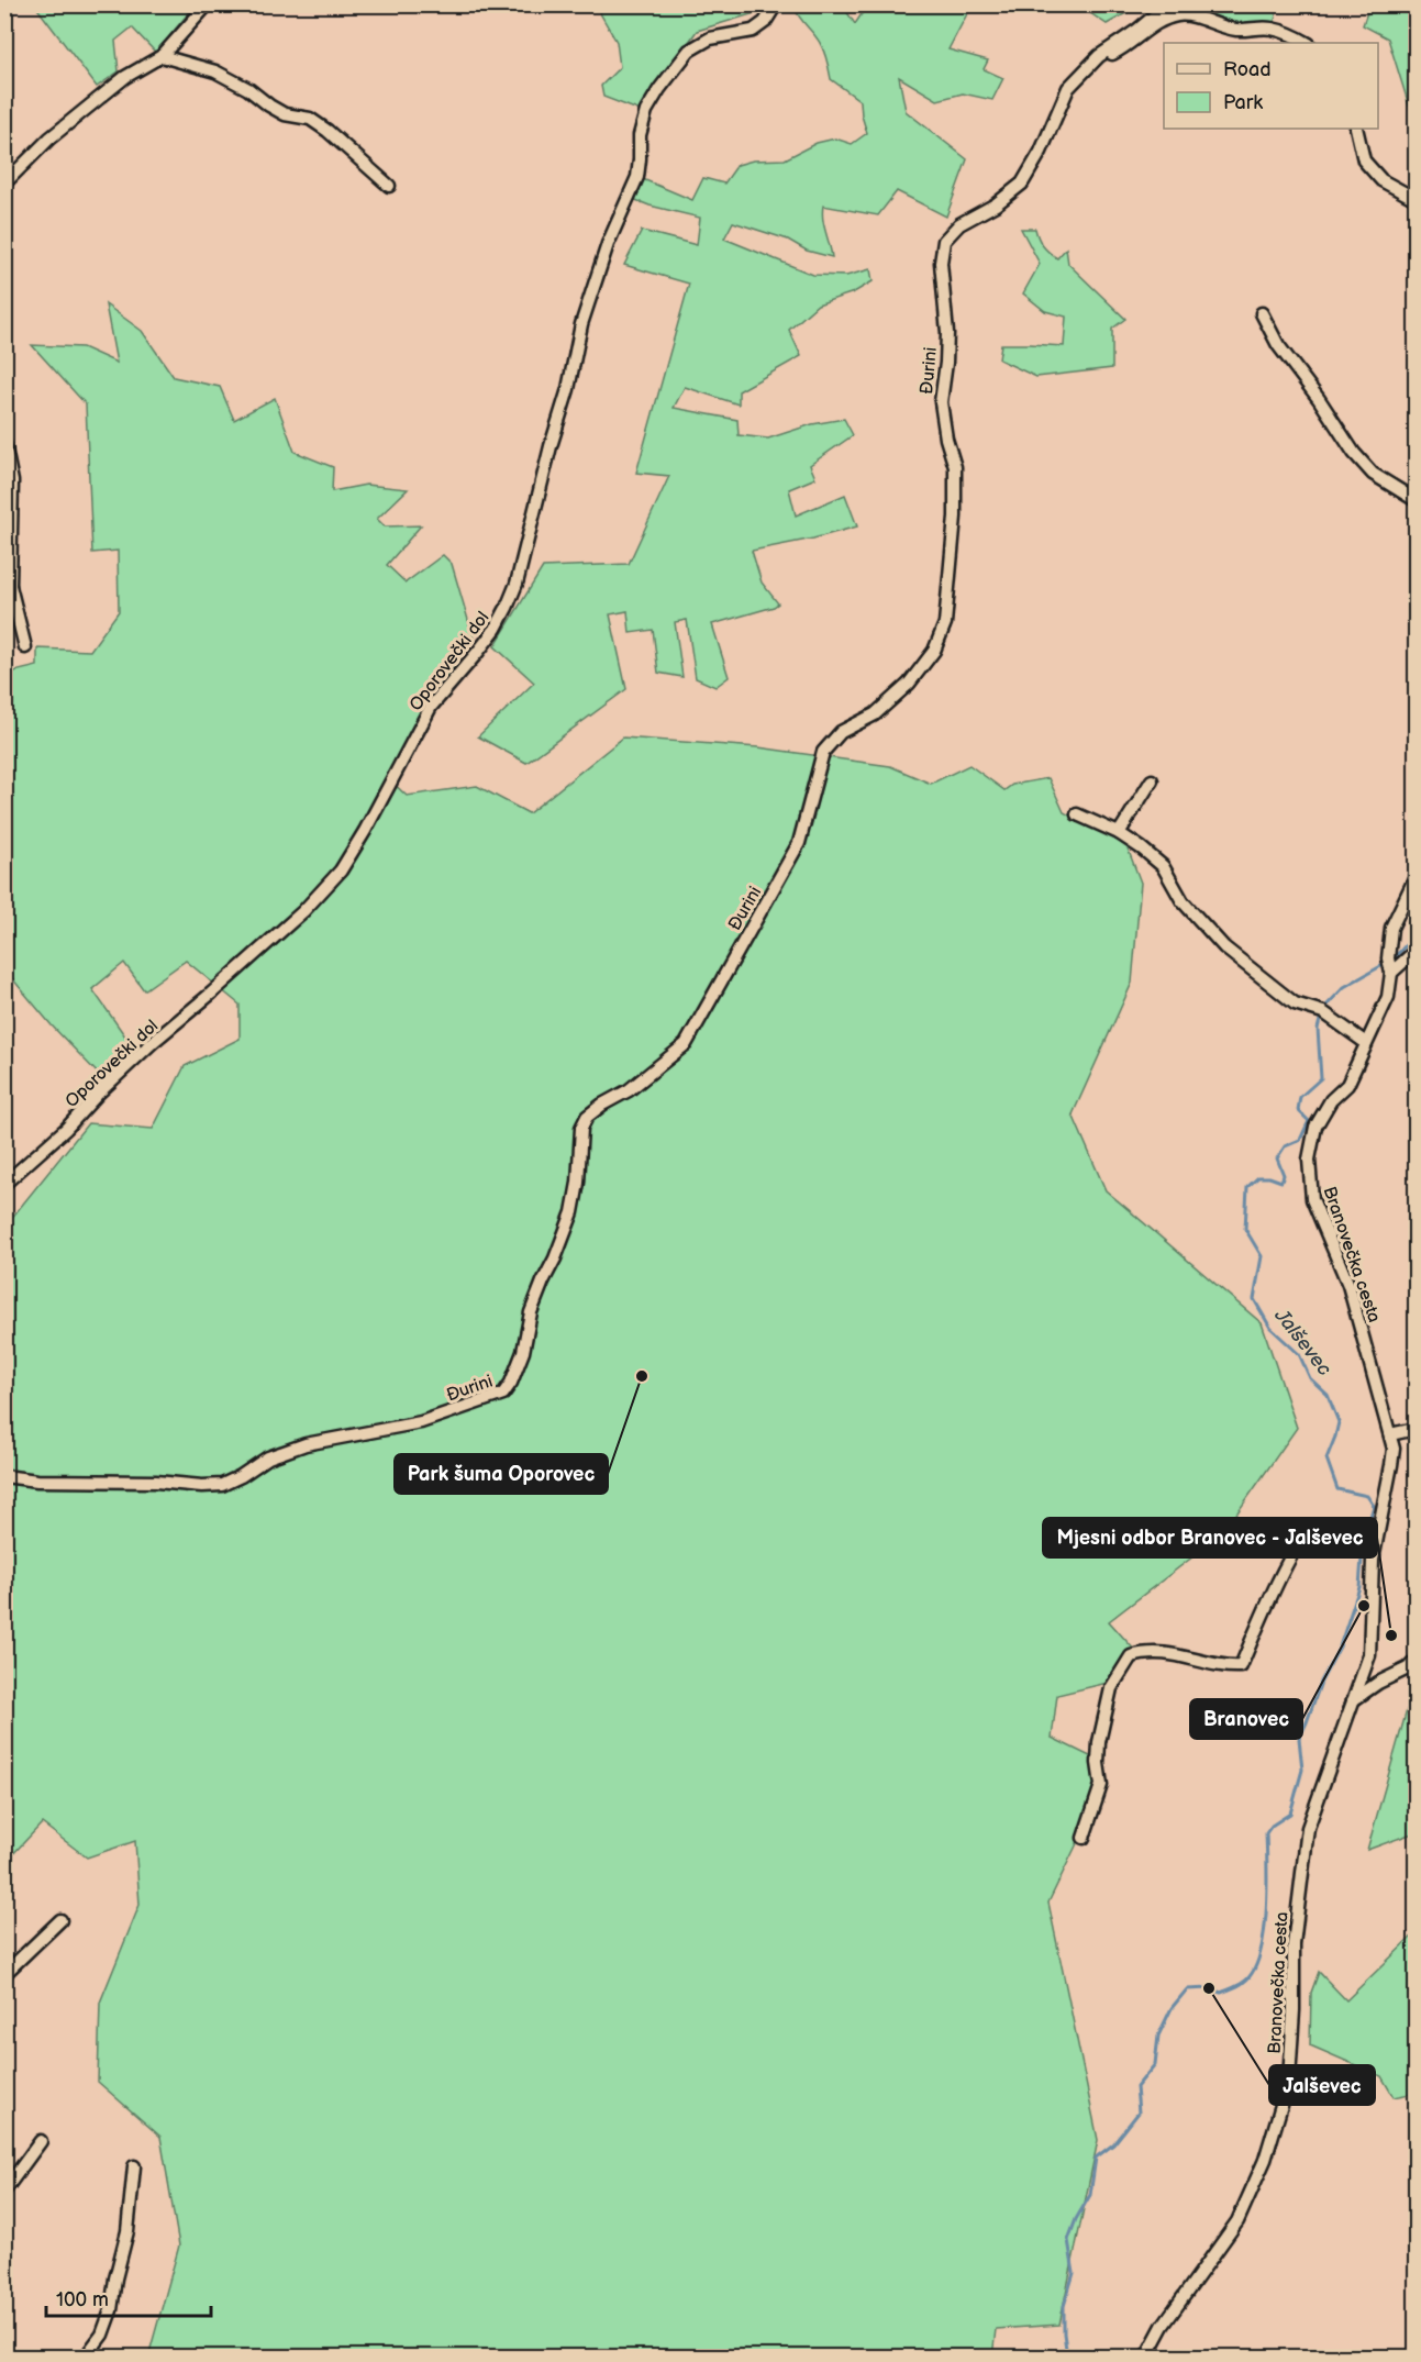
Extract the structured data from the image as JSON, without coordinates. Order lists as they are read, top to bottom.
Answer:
{
  "streets": {
    "street": ["Đurini", "Oporovečki dol", "Branovečka cesta"]
  },
  "water": ["Jalševec"],
  "places": [
    "Park šuma Oporovec",
    "Branovec",
    "Mjesni odbor Branovec - Jalševec",
    "Jalševec"
  ],
  "legend": ["Road", "Park"],
  "scale_bar": "100 m"
}
